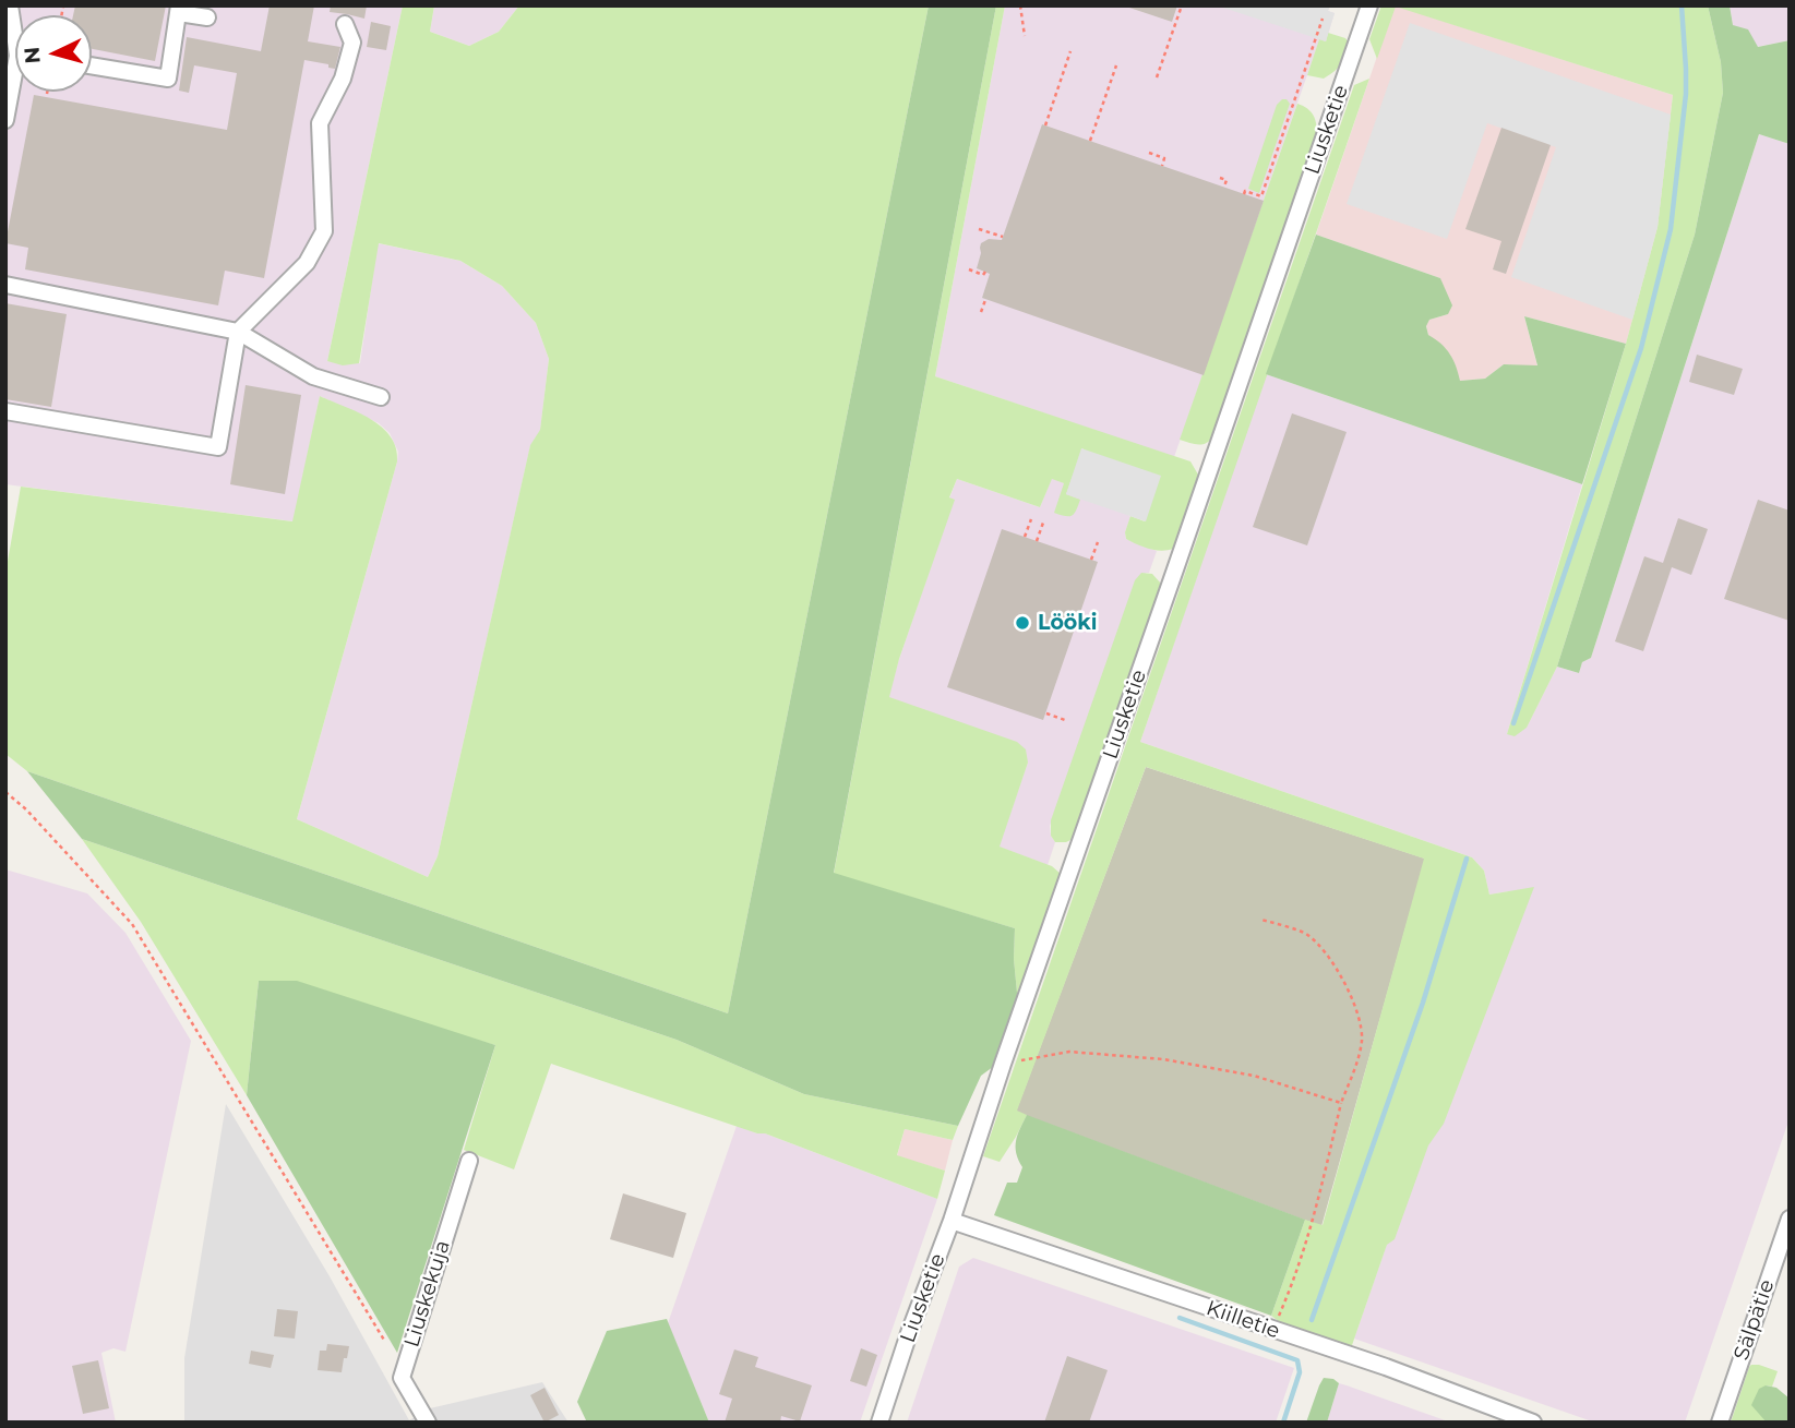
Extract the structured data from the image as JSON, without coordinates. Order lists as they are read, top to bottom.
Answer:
{
  "streets": {
    "street": [
      "Liusketie",
      "Liuskekuja",
      "Kiilletie",
      "Sälpätie"
    ]
  },
  "crossings": [
    ["Liusketie", "Kiilletie"]
  ],
  "places": ["Lööki"],
  "north": "left"
}
